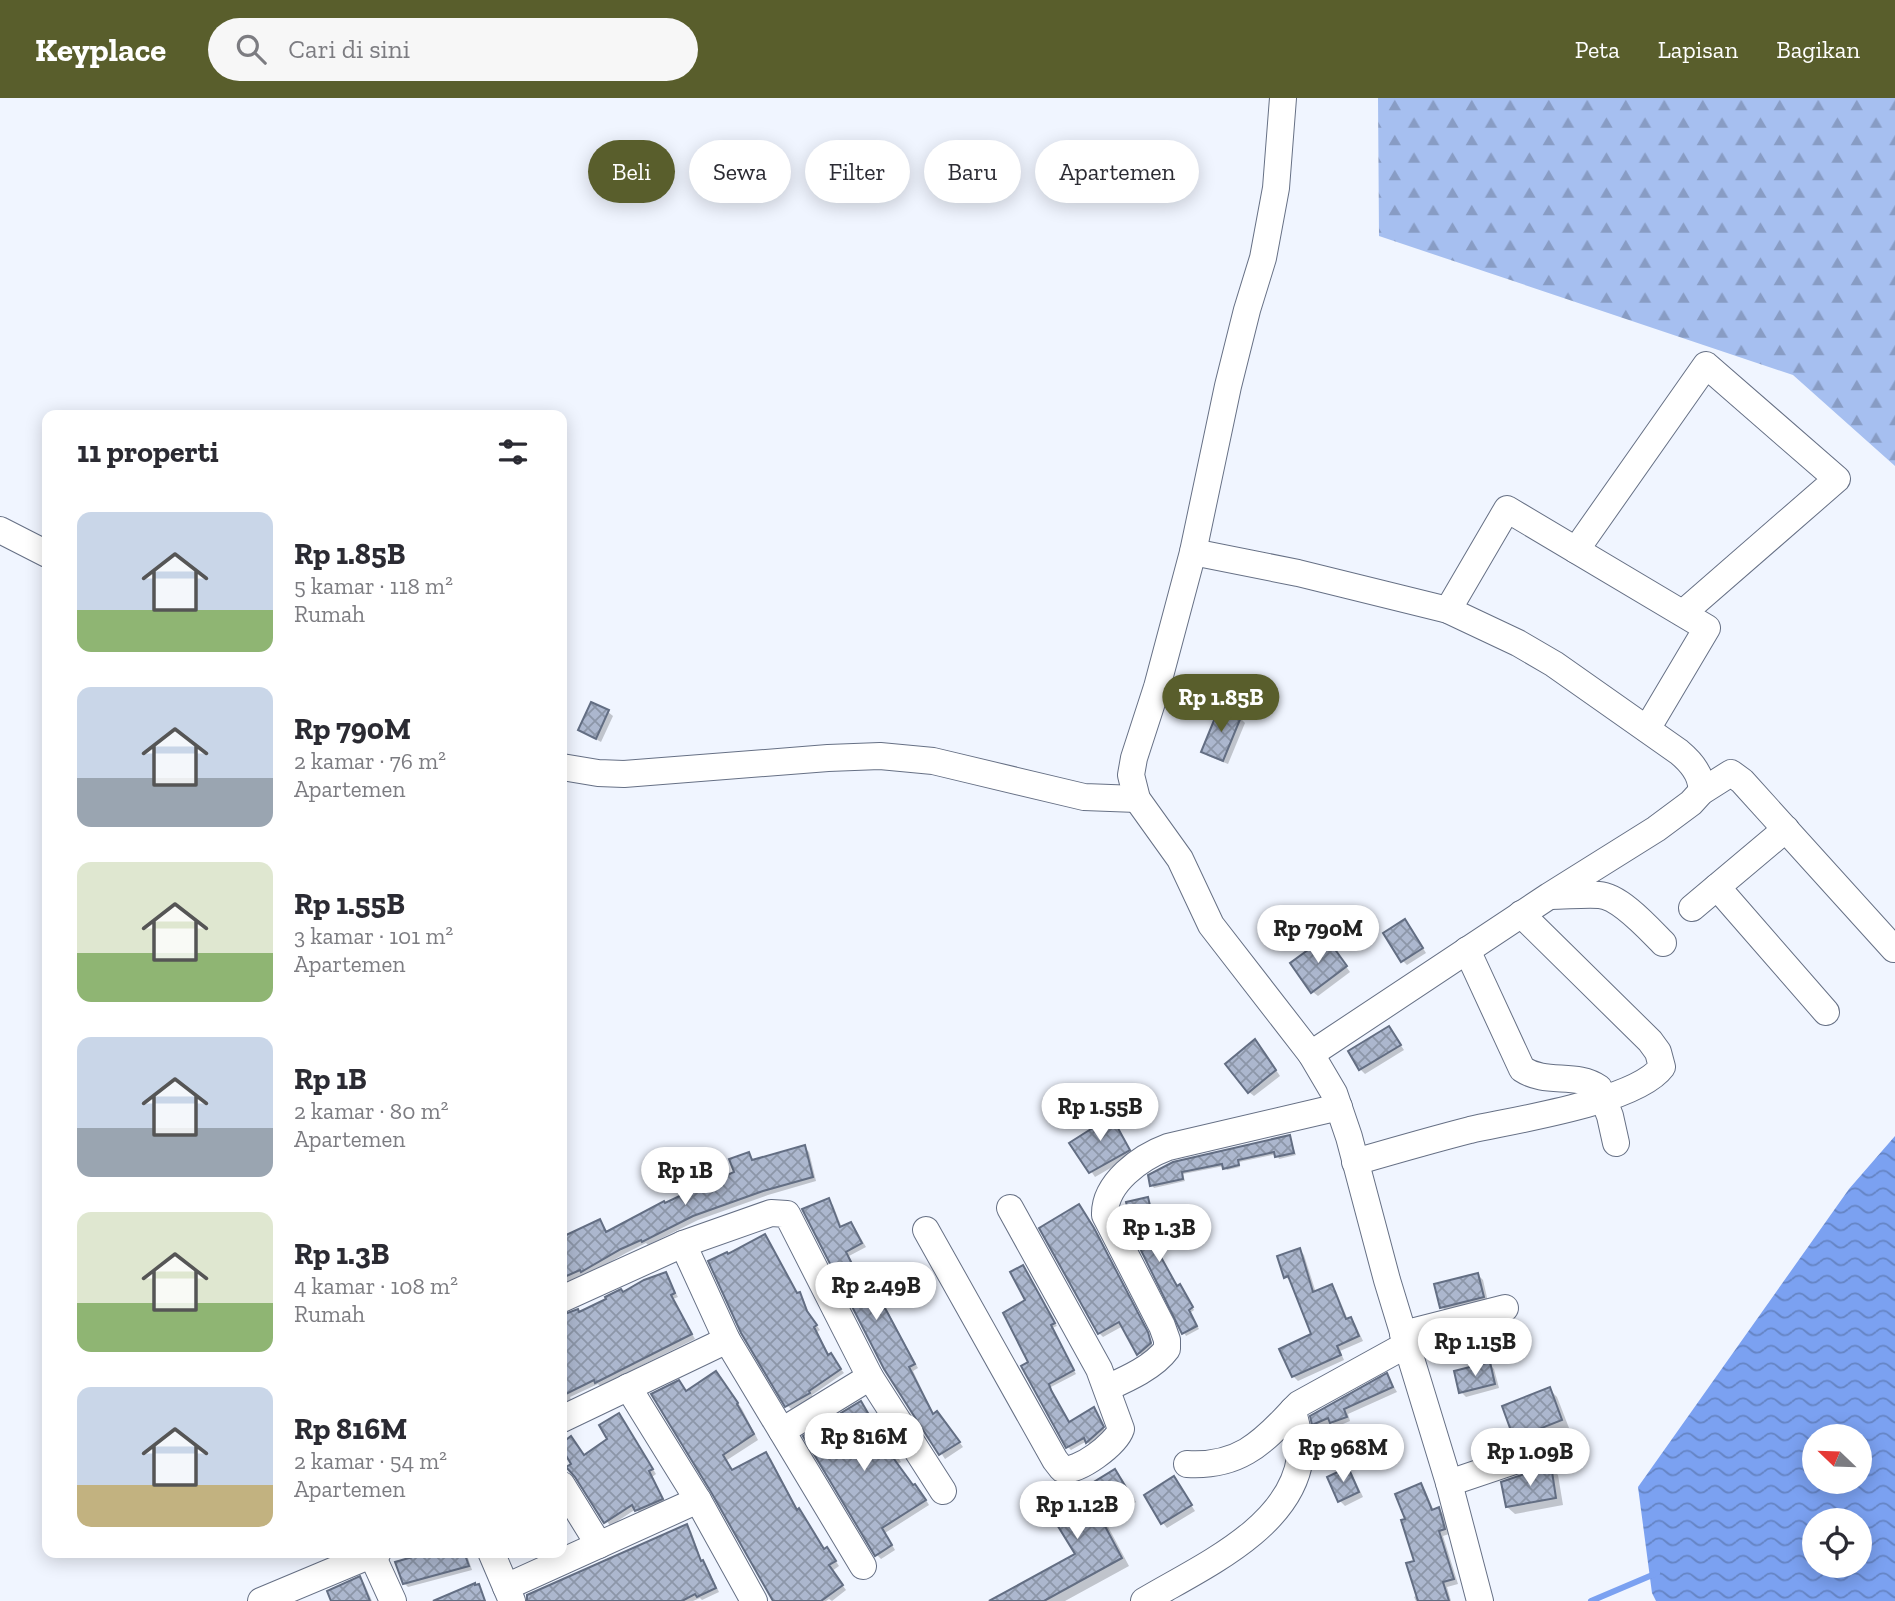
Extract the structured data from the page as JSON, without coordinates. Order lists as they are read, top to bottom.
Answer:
{
  "north": "top left",
  "page": {
    "header": "Keyplace",
    "search": "Cari di sini",
    "nav": ["Peta", "Lapisan", "Bagikan"],
    "chip": [
      "Beli",
      "Sewa",
      "Filter",
      "Baru",
      "Apartemen"
    ],
    "heading": "11 properti",
    "list": [
      {
        "name": "Rp 1.85B",
        "note": "5 kamar · 118 m² · Rumah"
      },
      {
        "name": "Rp 790M",
        "note": "2 kamar · 76 m² · Apartemen"
      },
      {
        "name": "Rp 1.55B",
        "note": "3 kamar · 101 m² · Apartemen"
      },
      {
        "name": "Rp 1B",
        "note": "2 kamar · 80 m² · Apartemen"
      },
      {
        "name": "Rp 1.3B",
        "note": "4 kamar · 108 m² · Rumah"
      },
      {
        "name": "Rp 816M",
        "note": "2 kamar · 54 m² · Apartemen"
      }
    ],
    "price": [
      "Rp 1.85B",
      "Rp 790M",
      "Rp 1.55B",
      "Rp 1B",
      "Rp 1.3B",
      "Rp 2.49B",
      "Rp 1.15B",
      "Rp 816M",
      "Rp 968M",
      "Rp 1.09B",
      "Rp 1.12B"
    ]
  }
}
